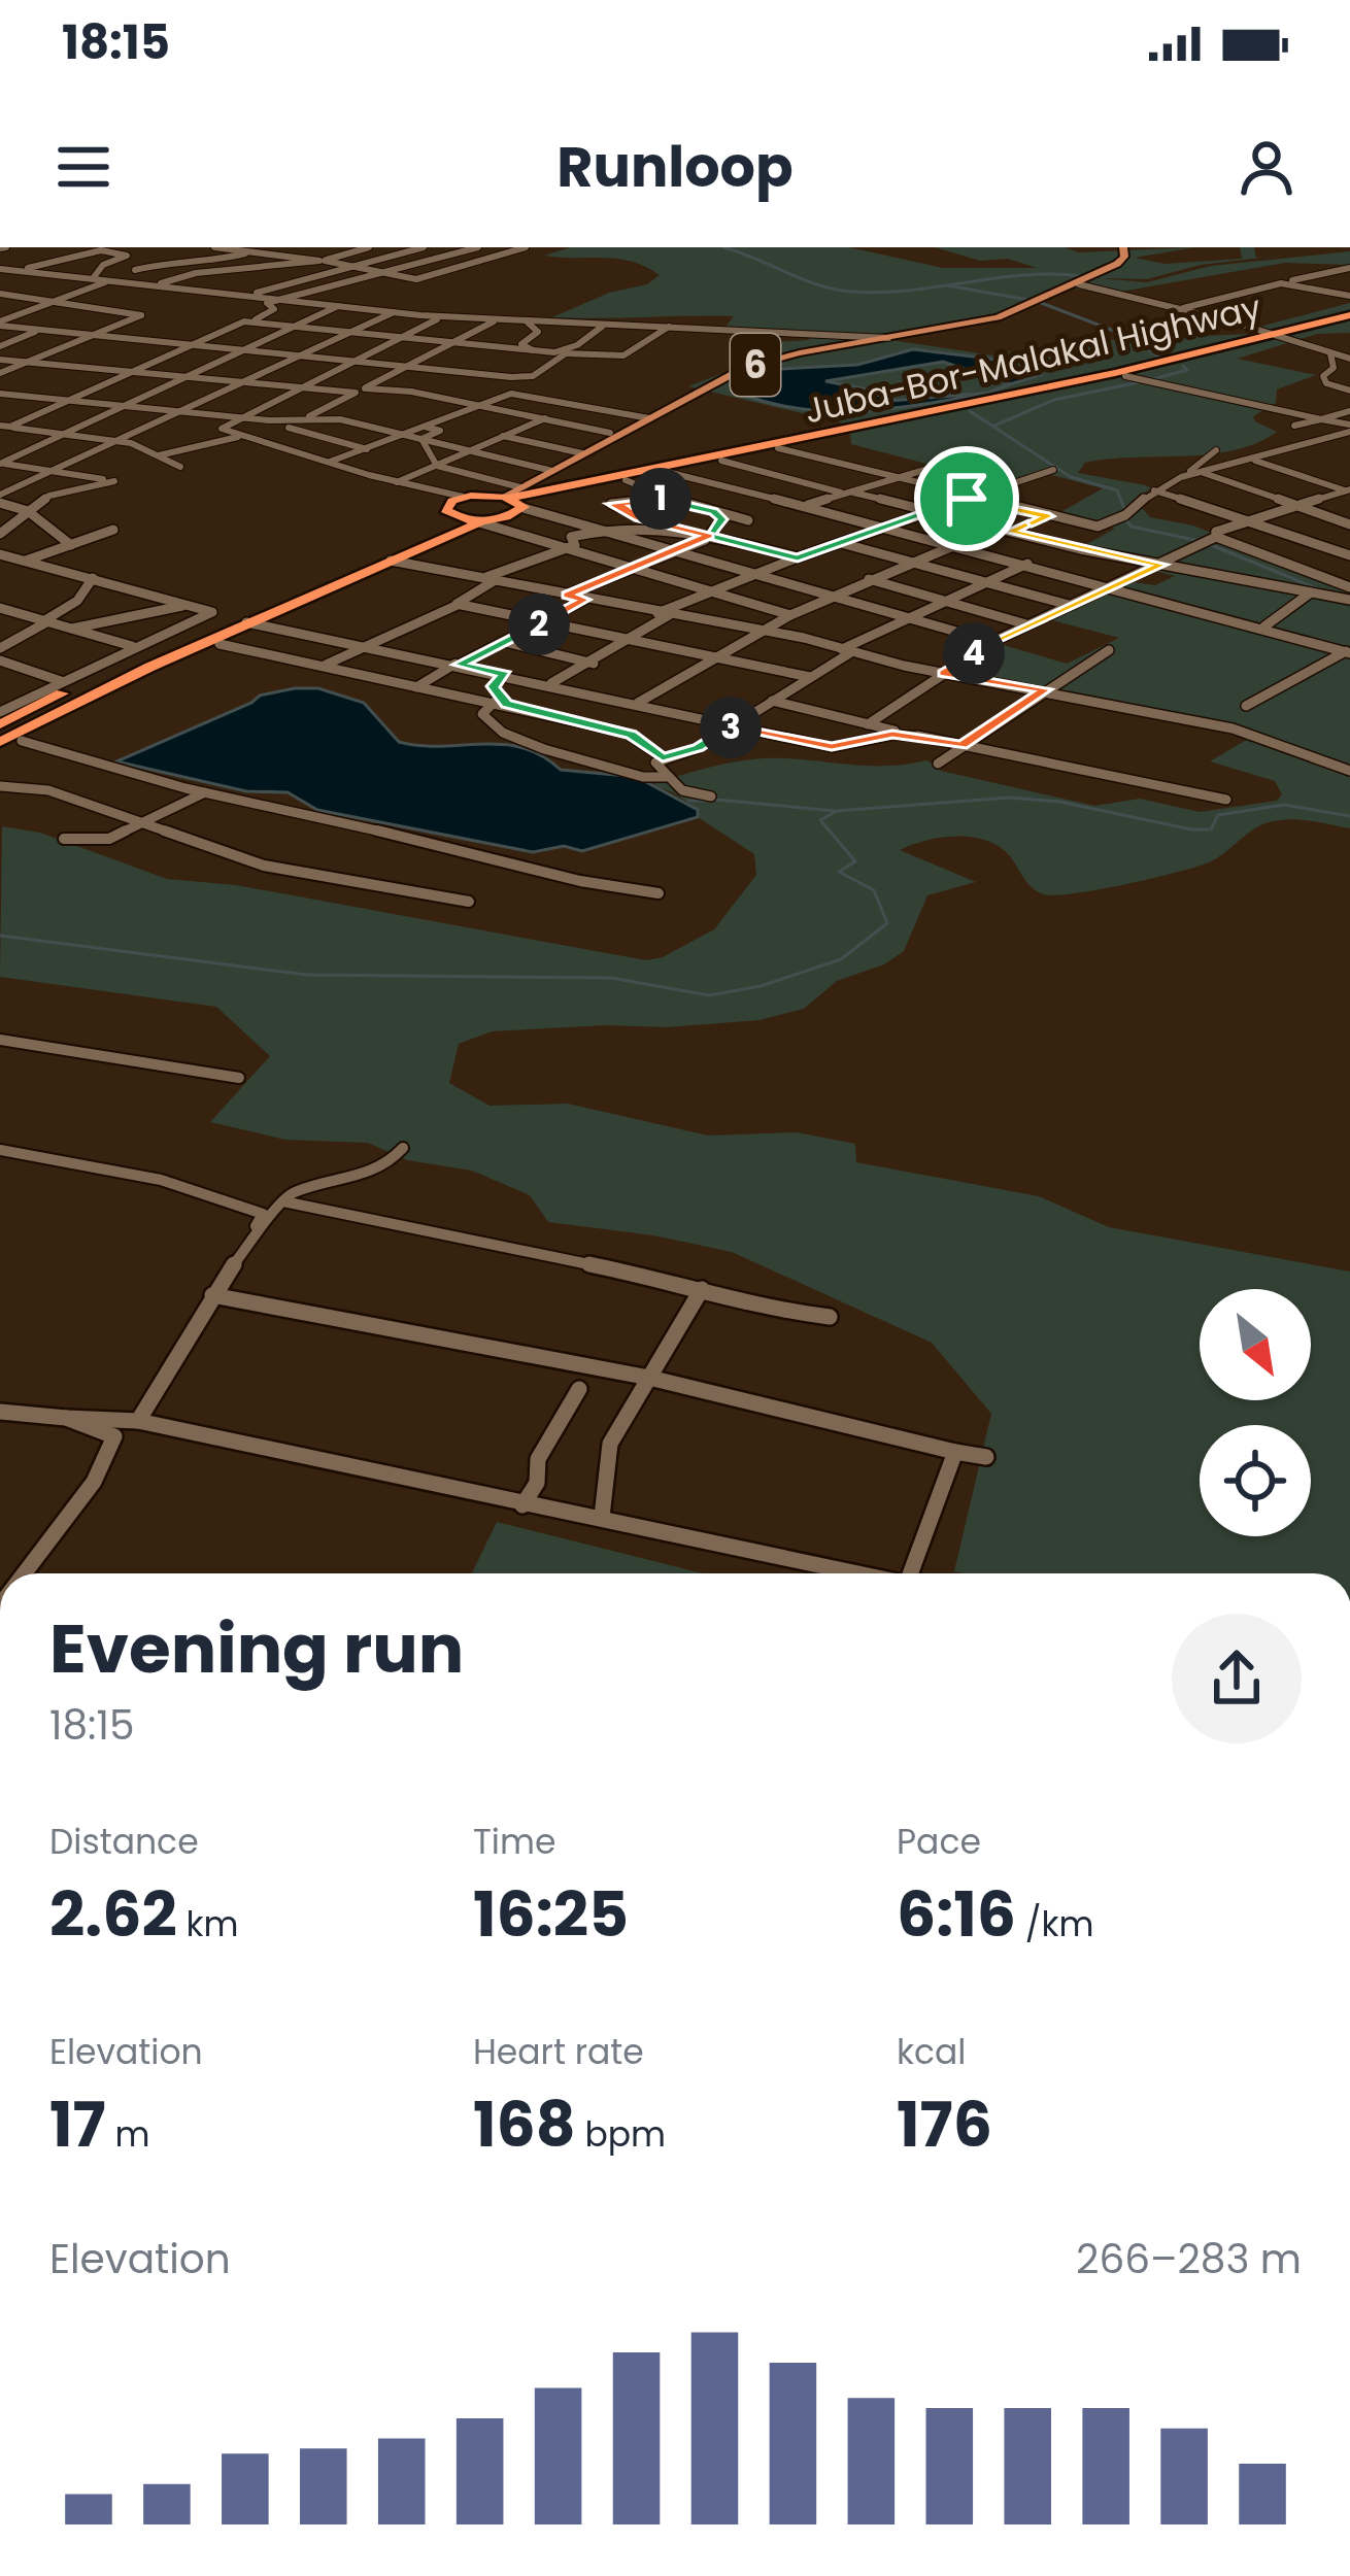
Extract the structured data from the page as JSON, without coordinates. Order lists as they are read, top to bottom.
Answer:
{
  "streets": {
    "highway": ["Juba-Bor-Malakal Highway", "6"]
  },
  "north": "bottom right",
  "page": {
    "status": "18:15",
    "header": "Runloop",
    "pins": [
      "1",
      "2",
      "4",
      "3"
    ],
    "heading": ["Evening run", "18:15"],
    "stats": [
      ["Distance", "2.62 km"],
      ["Time", "16:25"],
      ["Pace", "6:16 /km"],
      ["Elevation", "17 m"],
      ["Heart rate", "168 bpm"],
      ["kcal", "176"]
    ],
    "chart": ["Elevation", "266–283 m"]
  }
}
